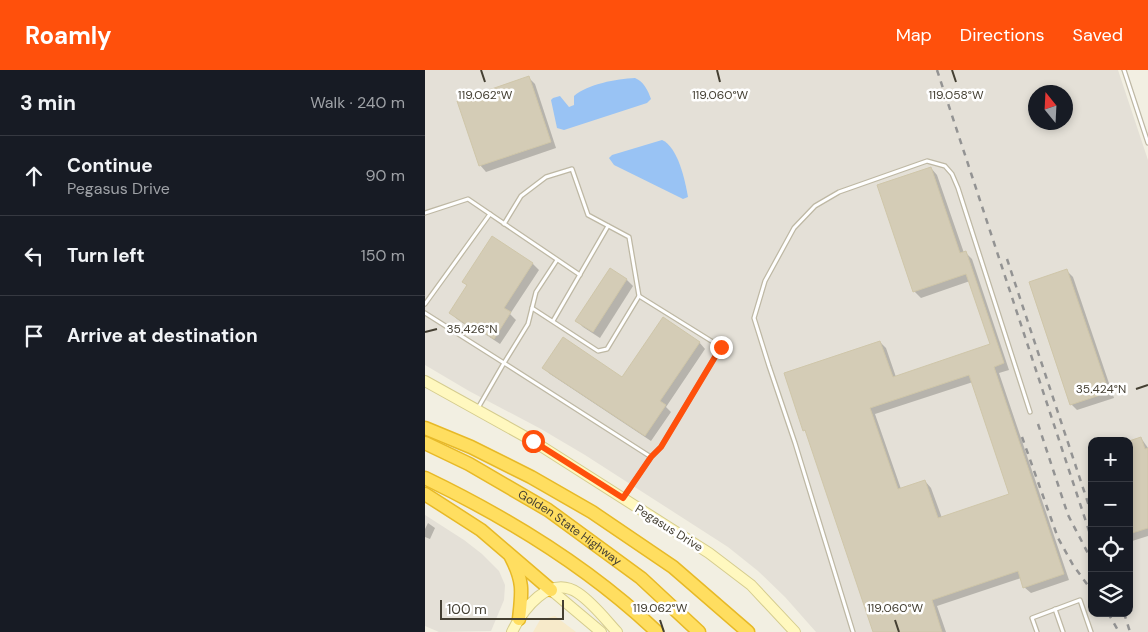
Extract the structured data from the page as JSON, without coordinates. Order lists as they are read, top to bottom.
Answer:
{
  "streets": {
    "highway": ["Golden State Highway"],
    "street": ["Pegasus Drive"]
  },
  "scale_bar": "100 m",
  "north": "top",
  "page": {
    "header": "Roamly",
    "nav": ["Map", "Directions", "Saved"],
    "heading": ["3 min", "Walk · 240 m"],
    "list": [
      ["Continue", "Pegasus Drive", "90 m"],
      ["Turn left", "150 m"],
      "Arrive at destination"
    ],
    "map_buttons": ["+", "−"],
    "scale": "100 m"
  },
  "coordinates": [
    "119.062°W",
    "119.060°W",
    "119.058°W",
    "35.426°N",
    "35.424°N"
  ]
}
